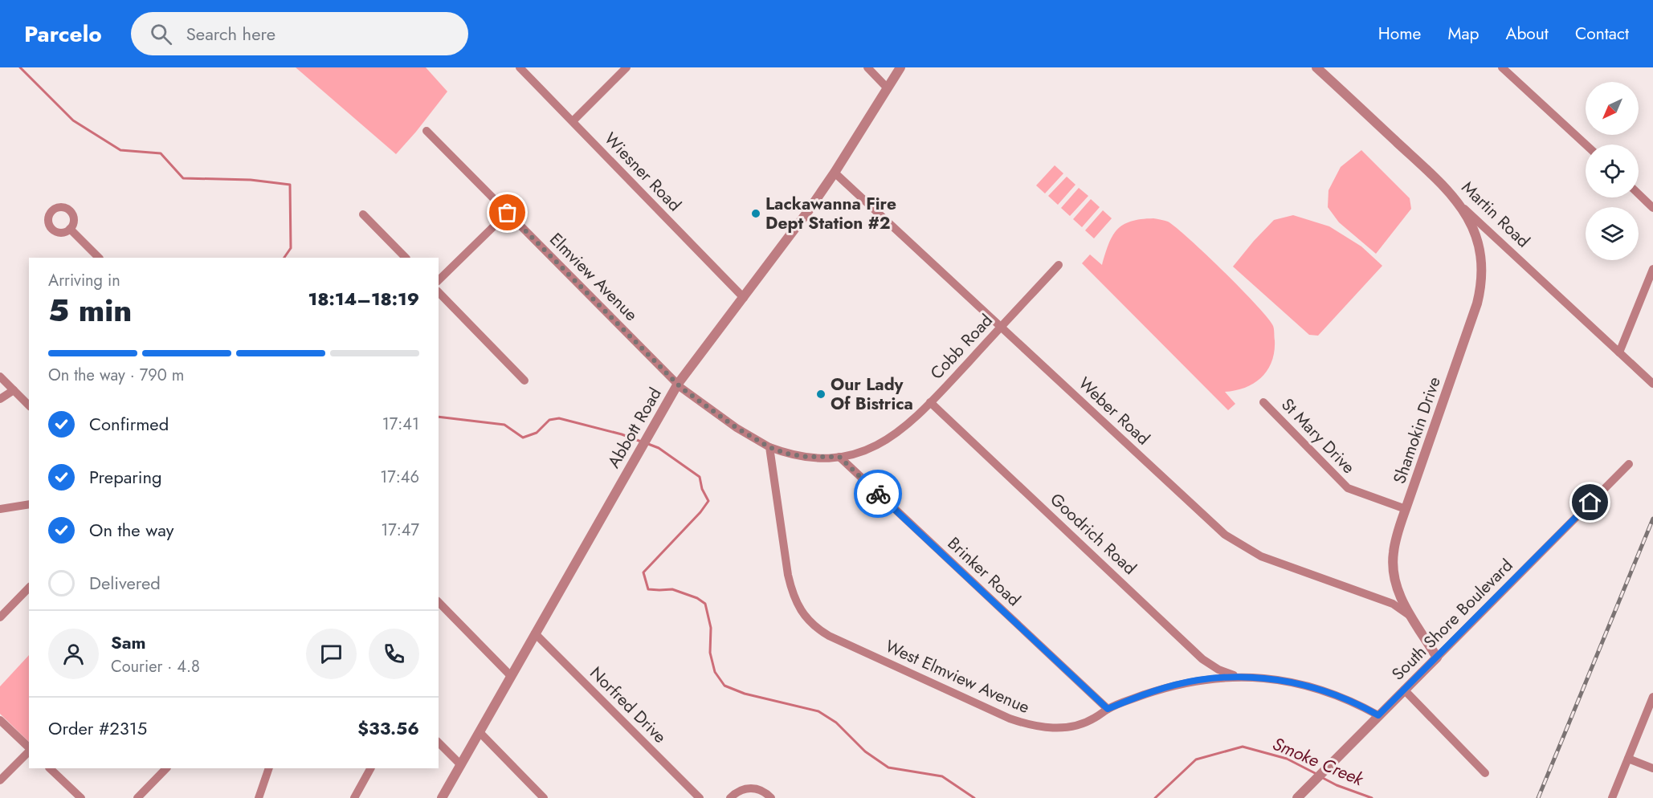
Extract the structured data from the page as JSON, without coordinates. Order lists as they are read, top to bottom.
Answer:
{
  "streets": {
    "street": [
      "Wiesner Road",
      "Martin Road",
      "Elmview Avenue",
      "Cobb Road",
      "Weber Road",
      "Abbott Road",
      "Shamokin Drive",
      "St Mary Drive",
      "Goodrich Road",
      "Brinker Road",
      "South Shore Boulevard",
      "West Elmview Avenue",
      "Norfred Drive"
    ]
  },
  "crossings": [
    ["Wiesner Road", "Abbott Road"],
    ["Martin Road", "Shamokin Drive"],
    ["Elmview Avenue", "Abbott Road"],
    ["Cobb Road", "Weber Road"],
    ["Cobb Road", "Goodrich Road"],
    ["Cobb Road", "Brinker Road"],
    ["Cobb Road", "West Elmview Avenue"],
    ["Weber Road", "Abbott Road"],
    ["Weber Road", "Shamokin Drive"],
    ["Abbott Road", "Norfred Drive"],
    ["Shamokin Drive", "St Mary Drive"],
    ["Shamokin Drive", "South Shore Boulevard"],
    ["Goodrich Road", "West Elmview Avenue"],
    ["Brinker Road", "West Elmview Avenue"],
    ["South Shore Boulevard", "West Elmview Avenue"]
  ],
  "water": ["Smoke Creek"],
  "places": ["Lackawanna Fire Dept Station #2", "Our Lady Of Bistrica"],
  "north": "bottom left",
  "page": {
    "header": "Parcelo",
    "search": "Search here",
    "nav": [
      "Home",
      "Map",
      "About",
      "Contact"
    ],
    "heading": ["5 min", "Arriving in", "18:14–18:19"],
    "panel": [
      "Sam",
      "Courier · 4.8",
      "Order #2315",
      "$33.56"
    ],
    "bar": "On the way · 790 m",
    "list": [
      ["Confirmed", "17:41"],
      ["Preparing", "17:46"],
      ["On the way", "17:47"],
      "Delivered"
    ]
  }
}
